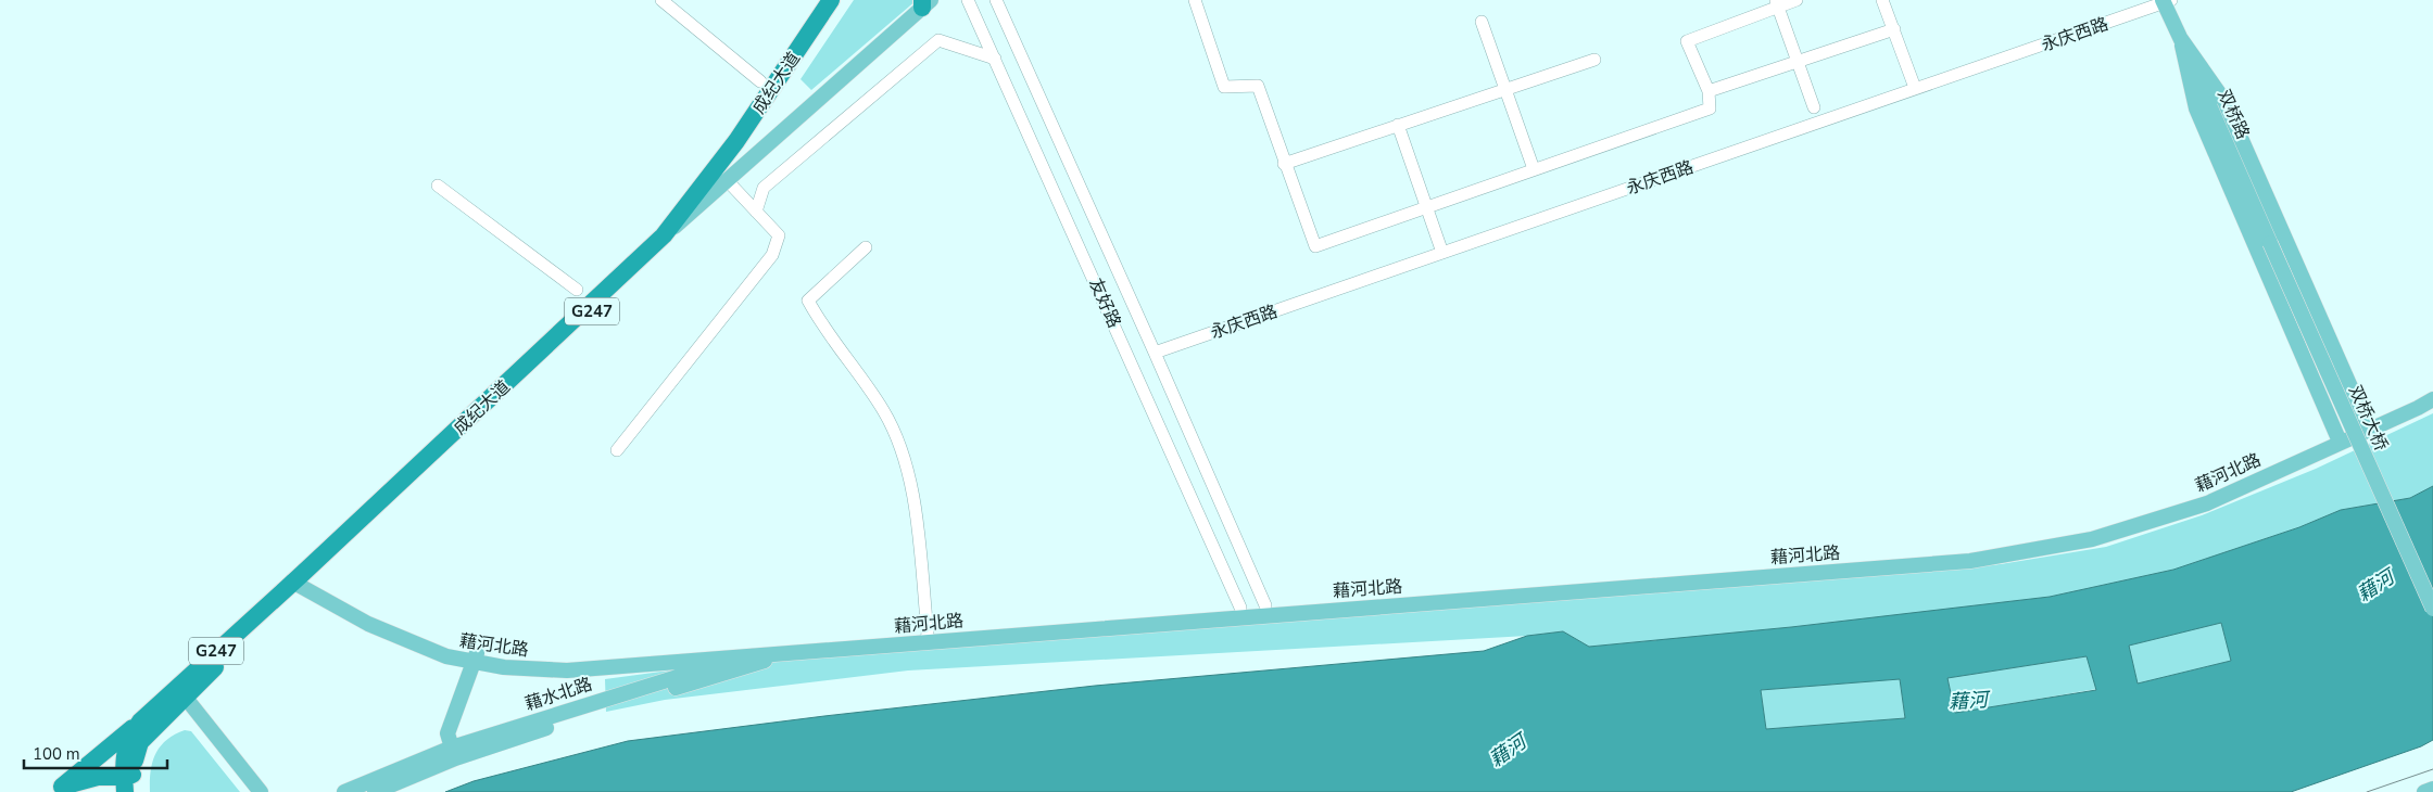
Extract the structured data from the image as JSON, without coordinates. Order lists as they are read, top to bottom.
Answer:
{
  "streets": {
    "highway": ["成纪大道", "G247"],
    "main road": [
      "双桥路",
      "双桥大桥",
      "藉河北路",
      "藉水北路"
    ],
    "street": ["永庆西路", "友好路"]
  },
  "crossings": [
    ["永庆西路", "双桥路"],
    ["永庆西路", "友好路"],
    ["成纪大道", "藉河北路"],
    ["双桥路", "双桥大桥"],
    ["友好路", "藉河北路"],
    ["藉河北路", "藉水北路"]
  ],
  "water": ["藉河"],
  "scale_bar": "100 m"
}
